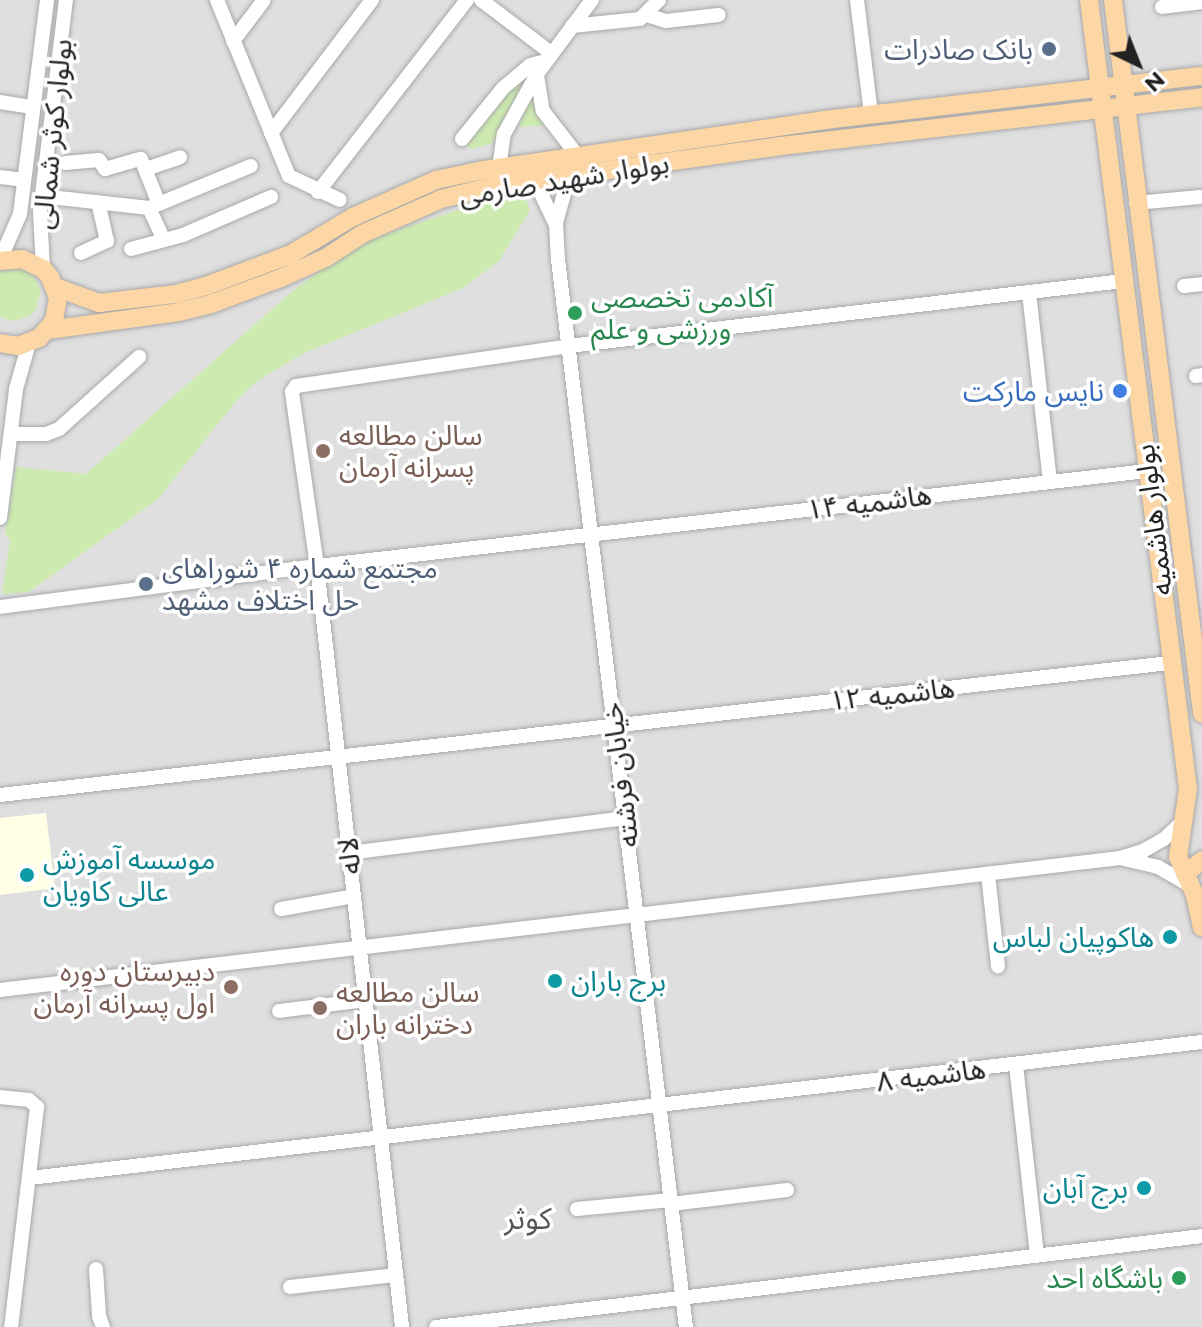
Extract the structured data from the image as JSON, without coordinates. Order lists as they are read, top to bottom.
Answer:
{
  "streets": {
    "main road": ["بولوار شهید صارمی", "بولوار هاشمیه"],
    "street": [
      "بولوار کوثر شمالی",
      "هاشمیه ۱۴",
      "هاشمیه ۱۲",
      "خیابان فرشته",
      "لاله",
      "هاشمیه ۸"
    ]
  },
  "crossings": [
    ["بولوار شهید صارمی", "بولوار هاشمیه"],
    ["بولوار شهید صارمی", "خیابان فرشته"],
    ["هاشمیه ۱۴", "بولوار هاشمیه"],
    ["هاشمیه ۱۴", "خیابان فرشته"],
    ["هاشمیه ۱۴", "لاله"],
    ["بولوار هاشمیه", "هاشمیه ۱۲"],
    ["هاشمیه ۱۲", "خیابان فرشته"],
    ["هاشمیه ۱۲", "لاله"],
    ["خیابان فرشته", "لاله"],
    ["خیابان فرشته", "هاشمیه ۸"],
    ["لاله", "هاشمیه ۸"]
  ],
  "districts": ["کوثر"],
  "places": [
    "بانک صادرات",
    "آکادمی تخصصی ورزشی و علم",
    "نایس مارکت",
    "سالن مطالعه پسرانه آرمان",
    "مجتمع شماره ۴ شوراهای حل اختلاف مشهد",
    "موسسه آموزش عالی کاویان",
    "هاکوپیان لباس",
    "برج باران",
    "دبیرستان دوره اول پسرانه آرمان",
    "سالن مطالعه دخترانه باران",
    "برج آبان",
    "باشگاه احد"
  ],
  "north": "bottom right"
}
